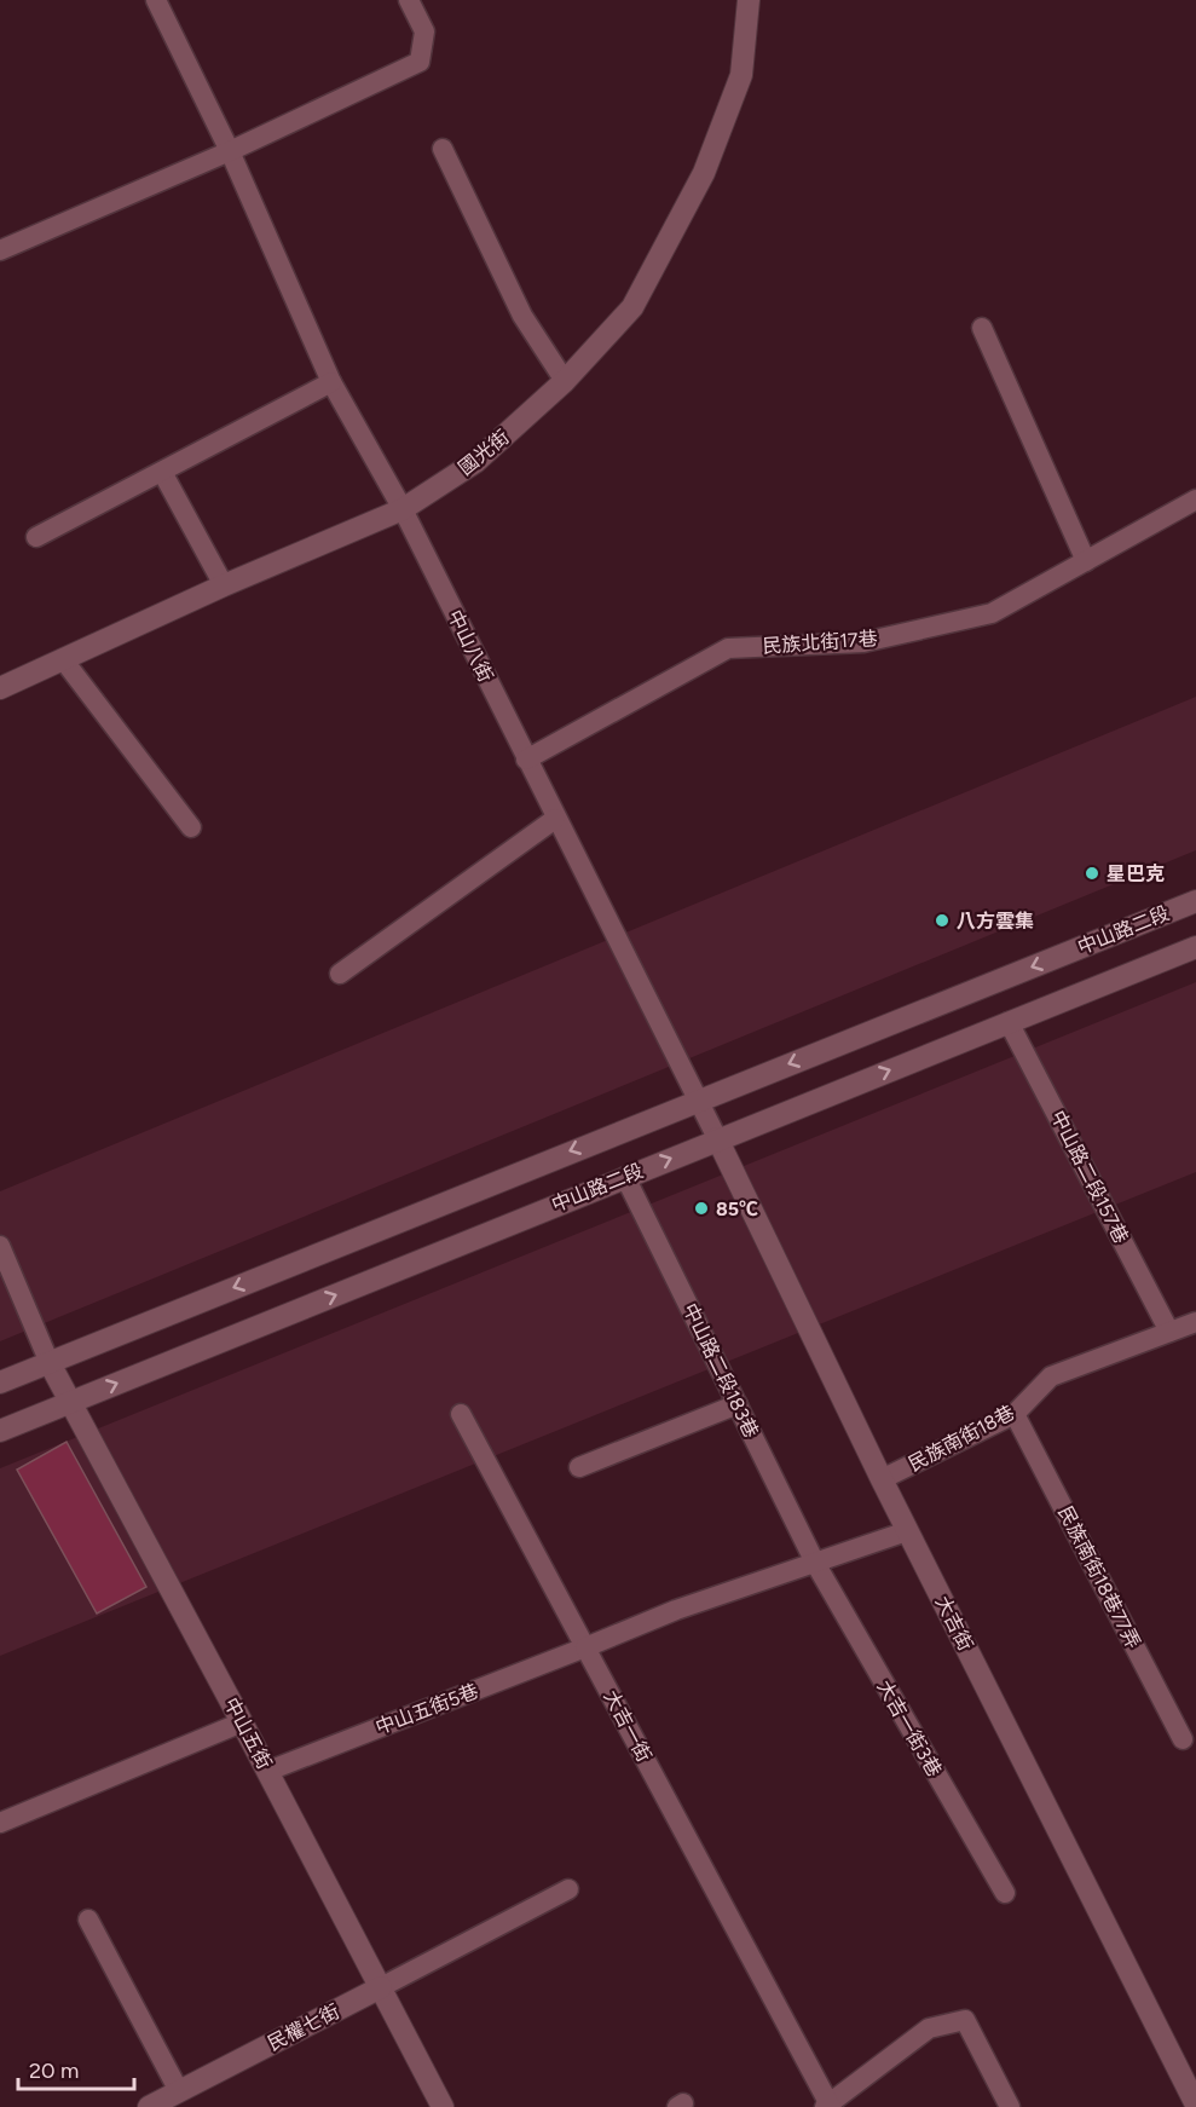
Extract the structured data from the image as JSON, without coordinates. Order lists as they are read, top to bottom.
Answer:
{
  "streets": {
    "street": [
      "國光街",
      "中山路二段",
      "大吉街",
      "中山五街",
      "民權七街"
    ],
    "lane": [
      "民族北街17巷",
      "中山八街",
      "中山路二段157巷",
      "中山路二段183巷",
      "民族南街18巷",
      "民族南街18巷77弄",
      "中山五街5巷",
      "大吉一街",
      "大吉一街3巷"
    ]
  },
  "crossings": [
    ["國光街", "中山八街"],
    ["民族北街17巷", "中山八街"],
    ["中山八街", "中山路二段"],
    ["中山八街", "大吉街"],
    ["中山路二段", "中山路二段157巷"],
    ["中山路二段", "中山路二段183巷"],
    ["中山路二段", "大吉街"],
    ["中山路二段", "中山五街"],
    ["中山路二段157巷", "民族南街18巷"],
    ["中山路二段183巷", "大吉一街3巷"],
    ["民族南街18巷", "民族南街18巷77弄"],
    ["民族南街18巷", "大吉街"],
    ["中山五街5巷", "大吉一街"],
    ["中山五街5巷", "中山五街"],
    ["中山五街", "民權七街"]
  ],
  "places": ["星巴克", "八方雲集", "85℃"],
  "scale_bar": "20 m"
}
